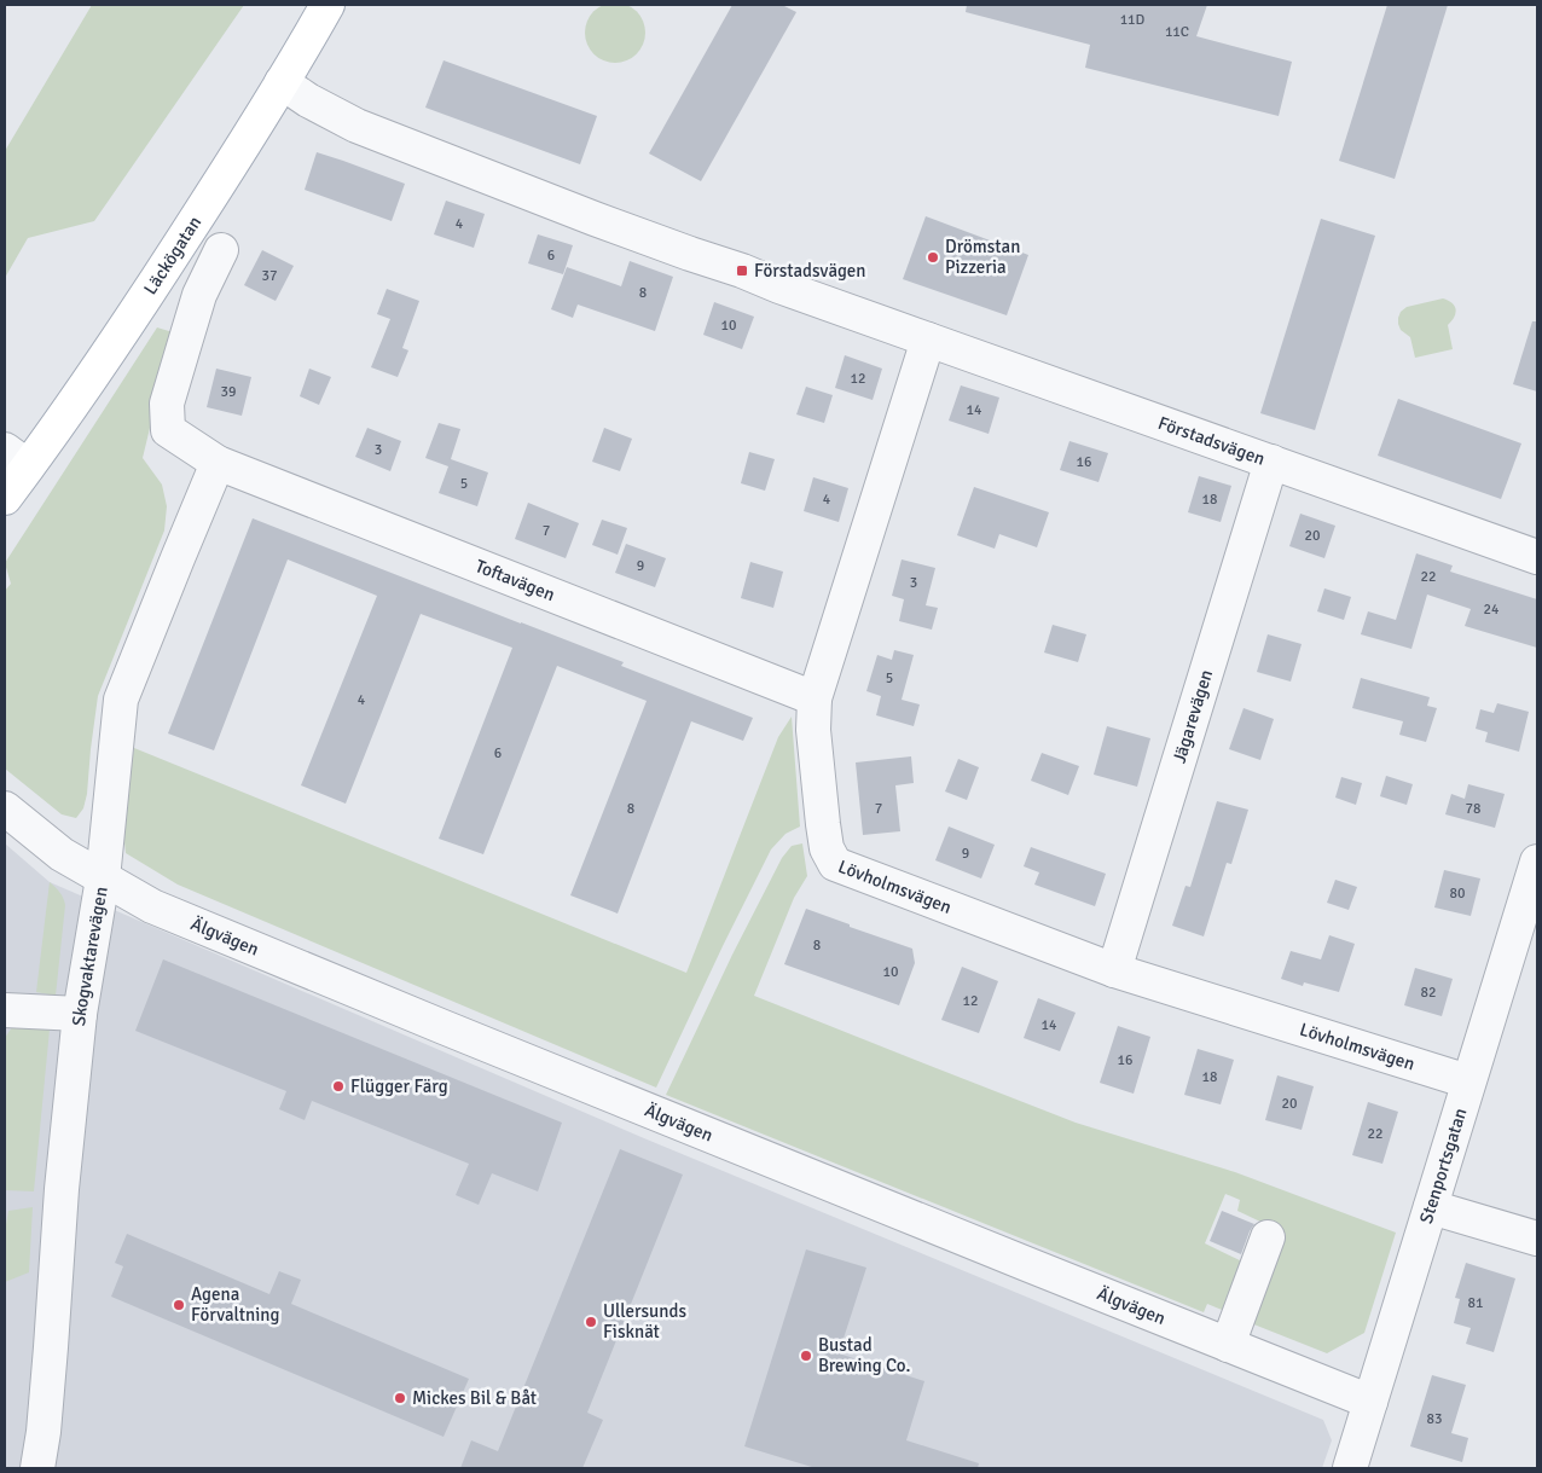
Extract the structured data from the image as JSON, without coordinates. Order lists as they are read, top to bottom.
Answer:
{
  "streets": {
    "main road": ["Läckögatan"],
    "street": [
      "Förstadsvägen",
      "Toftavägen",
      "Jägarevägen",
      "Lövholmsvägen",
      "Älgvägen",
      "Skogvaktarevägen",
      "Stenportsgatan"
    ]
  },
  "crossings": [
    ["Läckögatan", "Förstadsvägen"],
    ["Läckögatan", "Toftavägen"],
    ["Läckögatan", "Skogvaktarevägen"],
    ["Förstadsvägen", "Jägarevägen"],
    ["Förstadsvägen", "Lövholmsvägen"],
    ["Toftavägen", "Lövholmsvägen"],
    ["Toftavägen", "Skogvaktarevägen"],
    ["Jägarevägen", "Lövholmsvägen"],
    ["Lövholmsvägen", "Stenportsgatan"],
    ["Älgvägen", "Skogvaktarevägen"],
    ["Älgvägen", "Stenportsgatan"]
  ],
  "places": {
    "other": [
      "Drömstan Pizzeria",
      "Flügger Färg",
      "Agena Förvaltning",
      "Ullersunds Fisknät",
      "Bustad Brewing Co.",
      "Mickes Bil & Båt"
    ],
    "transit": ["Förstadsvägen"]
  },
  "house_numbers": [
    "11D",
    "11C",
    "4",
    "6",
    "37",
    "8",
    "10",
    "12",
    "39",
    "14",
    "3",
    "16",
    "5",
    "4",
    "18",
    "7",
    "20",
    "9",
    "22",
    "3",
    "24",
    "5",
    "4",
    "6",
    "8",
    "7",
    "78",
    "9",
    "80",
    "8",
    "10",
    "82",
    "12",
    "14",
    "16",
    "18",
    "20",
    "22",
    "81",
    "83"
  ]
}
